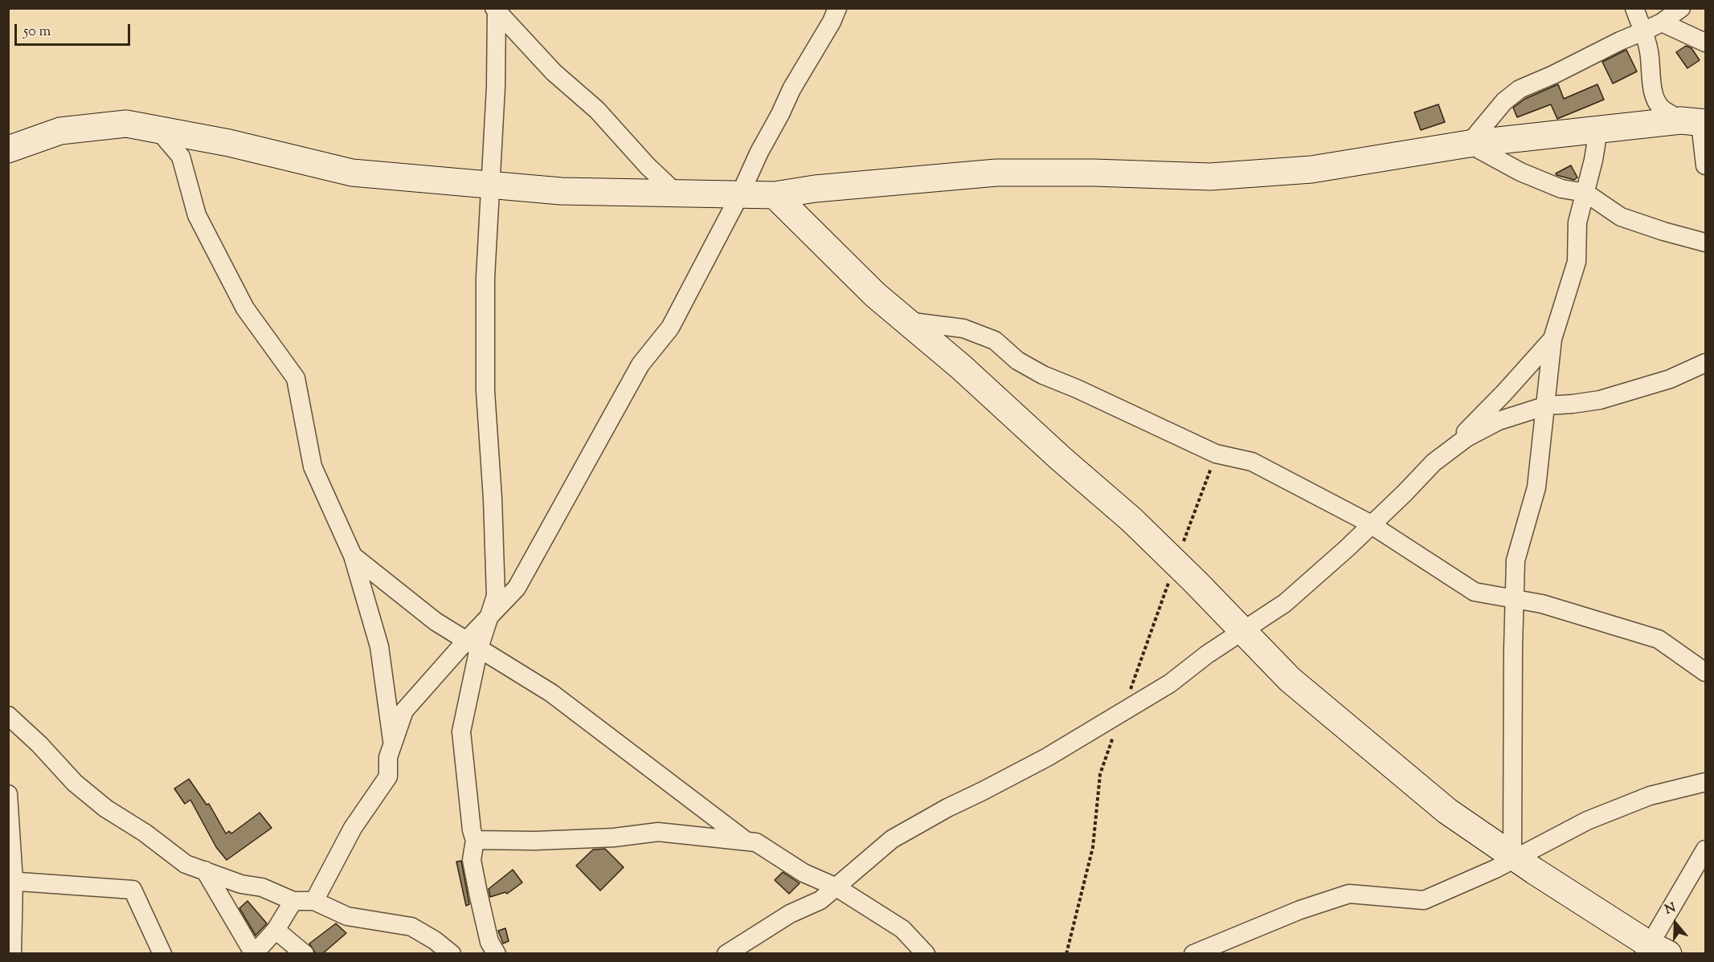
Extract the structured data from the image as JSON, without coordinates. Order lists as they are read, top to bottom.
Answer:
{
  "scale_bar": "50 m",
  "north": "top"
}
